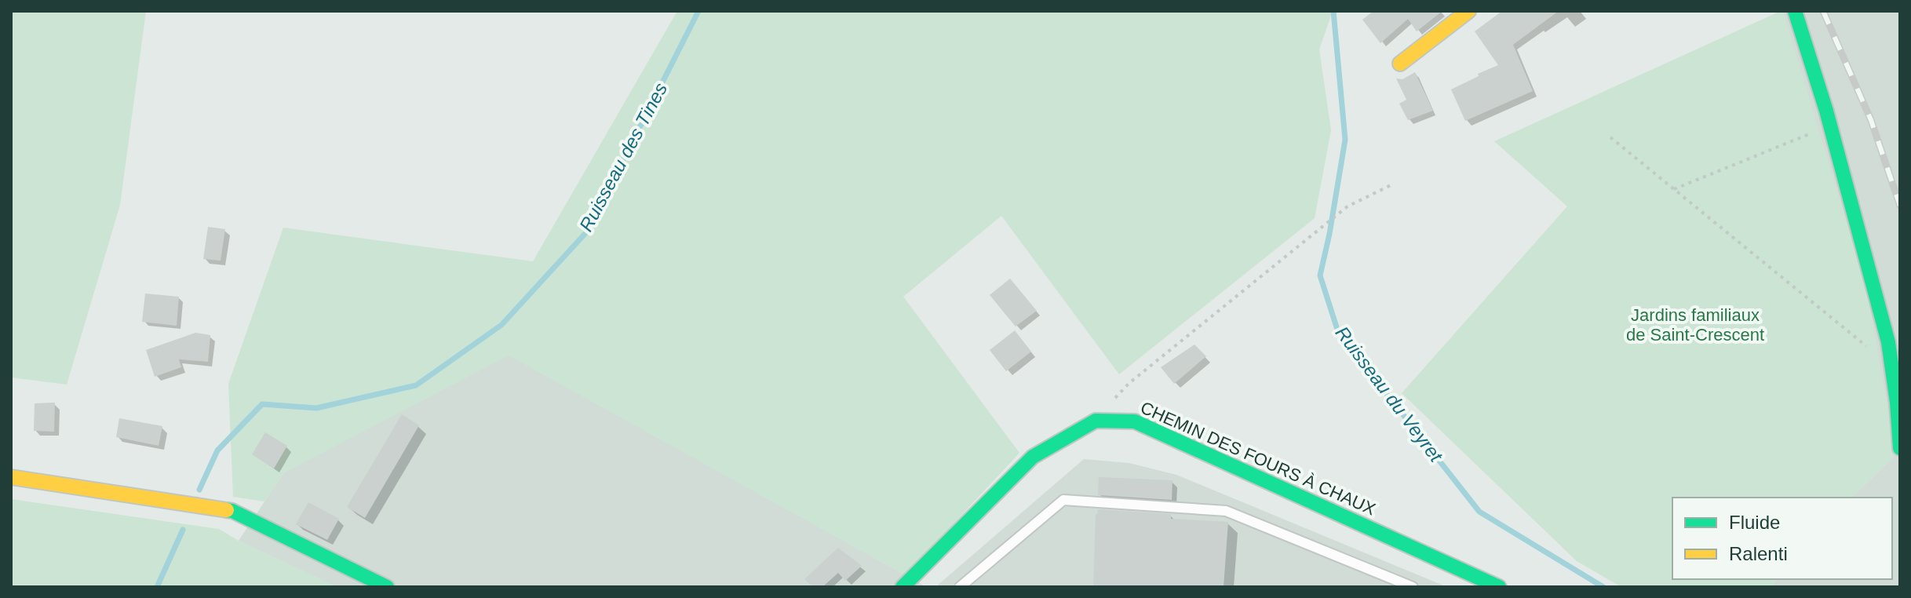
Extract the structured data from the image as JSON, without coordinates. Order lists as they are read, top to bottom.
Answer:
{
  "streets": {
    "street": ["CHEMIN DES FOURS À CHAUX"]
  },
  "water": ["Ruisseau des Tines", "Ruisseau du Veyret"],
  "parks": ["Jardins familiaux de Saint-Crescent"],
  "legend": ["Fluide", "Ralenti"]
}
